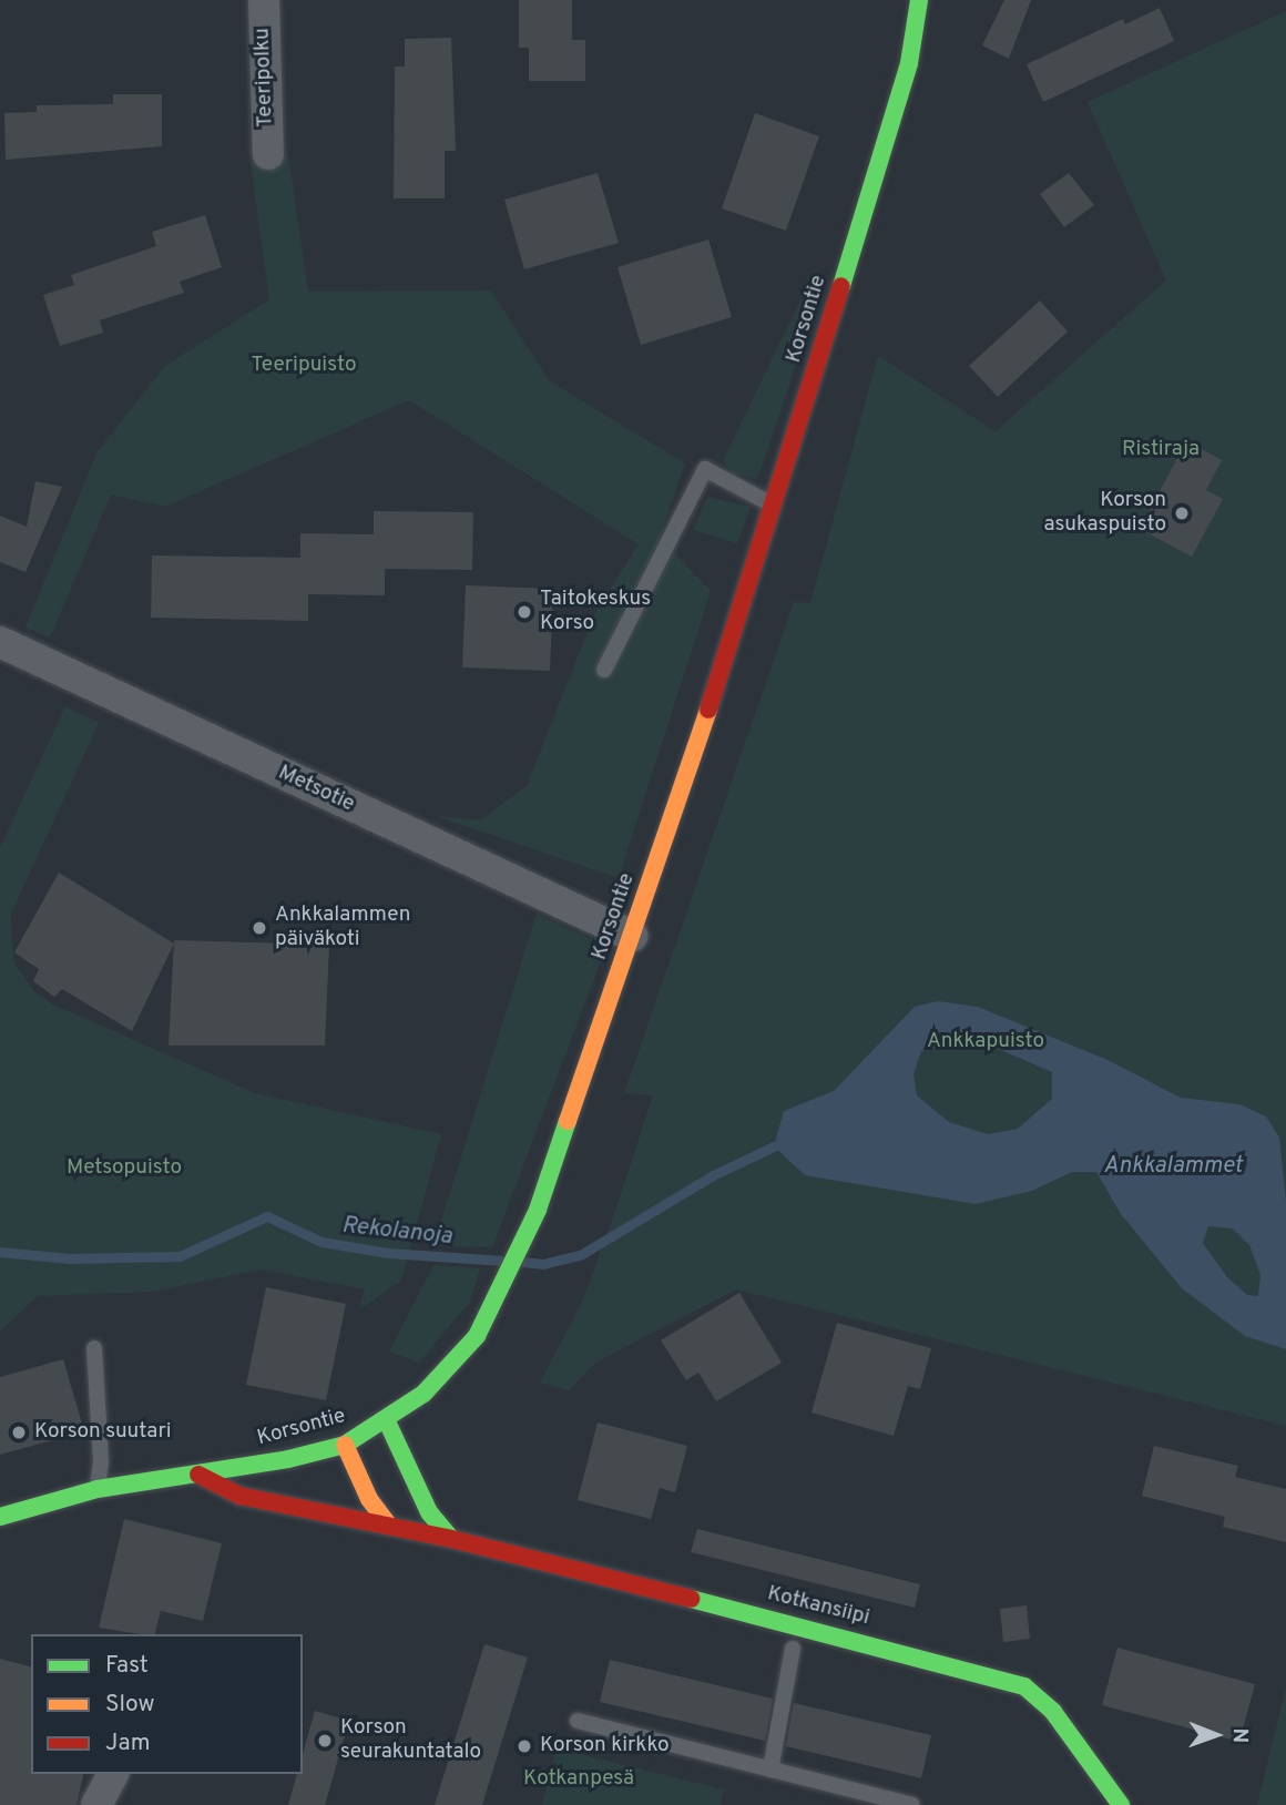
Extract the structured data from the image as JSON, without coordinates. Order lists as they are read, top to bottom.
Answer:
{
  "streets": {
    "main road": ["Korsontie", "Kotkansiipi"],
    "street": ["Teeripolku", "Metsotie"]
  },
  "crossings": [
    ["Korsontie", "Metsotie"],
    ["Korsontie", "Kotkansiipi"]
  ],
  "water": ["Ankkalammet", "Rekolanoja"],
  "parks": [
    "Teeripuisto",
    "Ristiraja",
    "Ankkapuisto",
    "Metsopuisto",
    "Kotkanpesä"
  ],
  "places": [
    "Korson asukaspuisto",
    "Taitokeskus Korso",
    "Ankkalammen päiväkoti",
    "Korson suutari",
    "Korson seurakuntatalo",
    "Korson kirkko"
  ],
  "legend": ["Fast", "Slow", "Jam"],
  "north": "right"
}
